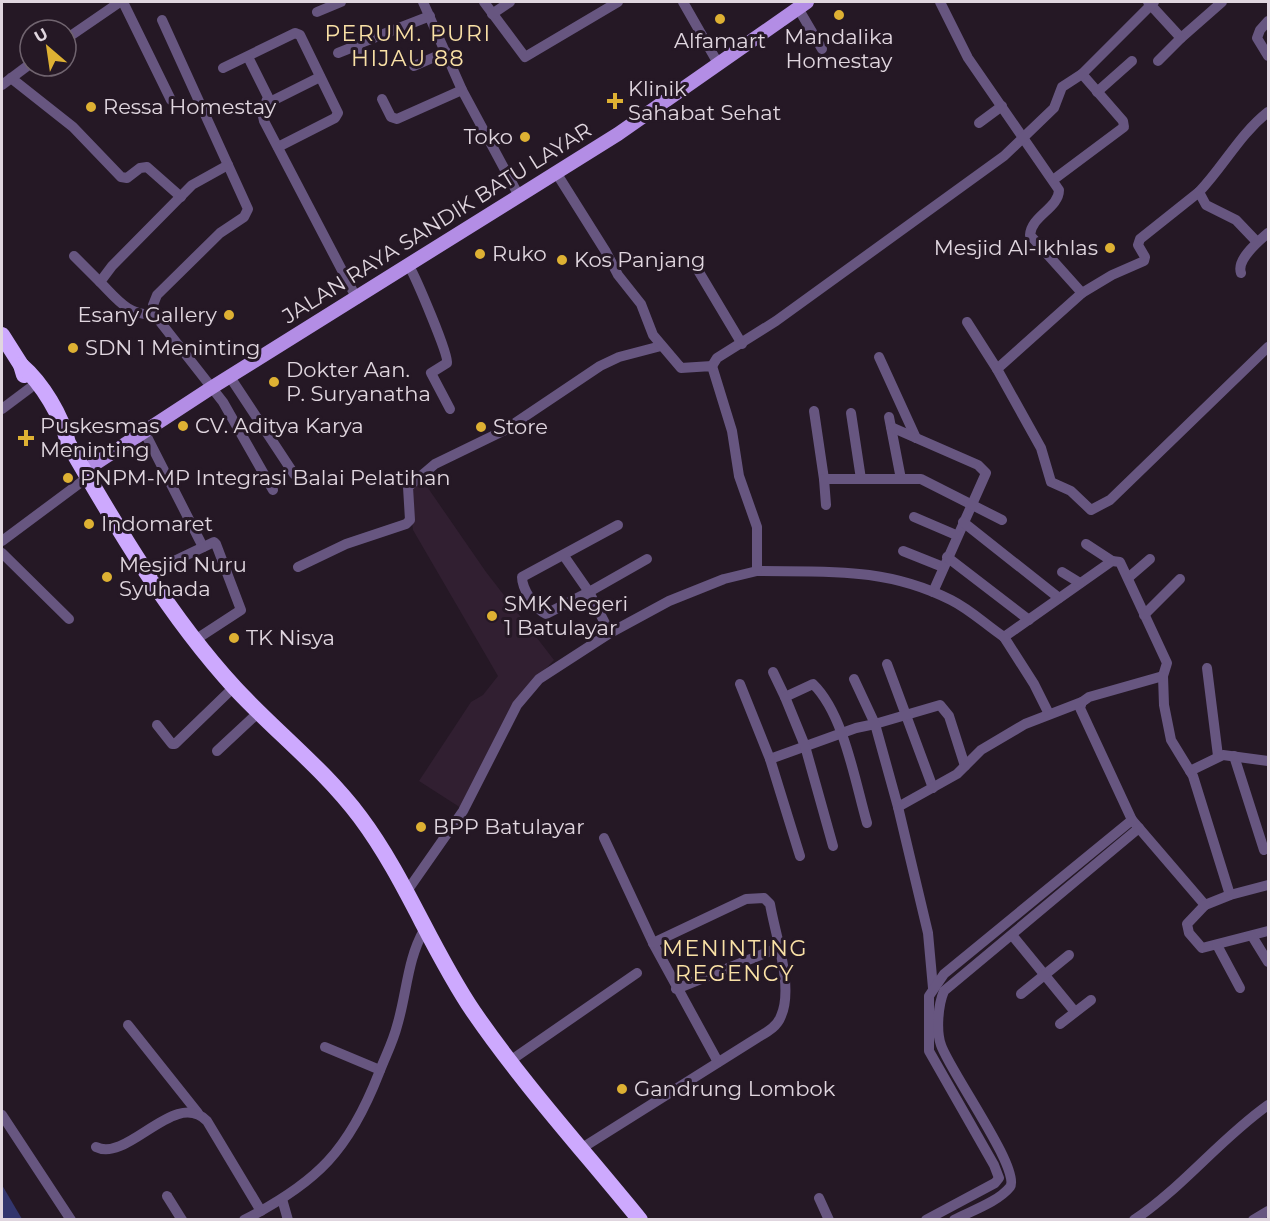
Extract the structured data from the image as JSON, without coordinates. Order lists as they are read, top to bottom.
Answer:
{
  "streets": {
    "main road": ["JALAN RAYA SANDIK BATU LAYAR"]
  },
  "districts": ["PERUM. PURI HIJAU 88", "MENINTING REGENCY"],
  "places": {
    "other": [
      "Mandalika Homestay",
      "Alfamart",
      "Ressa Homestay",
      "Toko",
      "Mesjid Al-Ikhlas",
      "Ruko",
      "Kos Panjang",
      "Esany Gallery",
      "SDN 1 Meninting",
      "Dokter Aan. P. Suryanatha",
      "CV. Aditya Karya",
      "Store",
      "PNPM-MP Integrasi Balai Pelatihan",
      "Indomaret",
      "Mesjid Nuru Syuhada",
      "SMK Negeri 1 Batulayar",
      "TK Nisya",
      "BPP Batulayar",
      "Gandrung Lombok"
    ],
    "health": ["Klinik Sahabat Sehat", "Puskesmas Meninting"]
  },
  "north": "top left"
}
